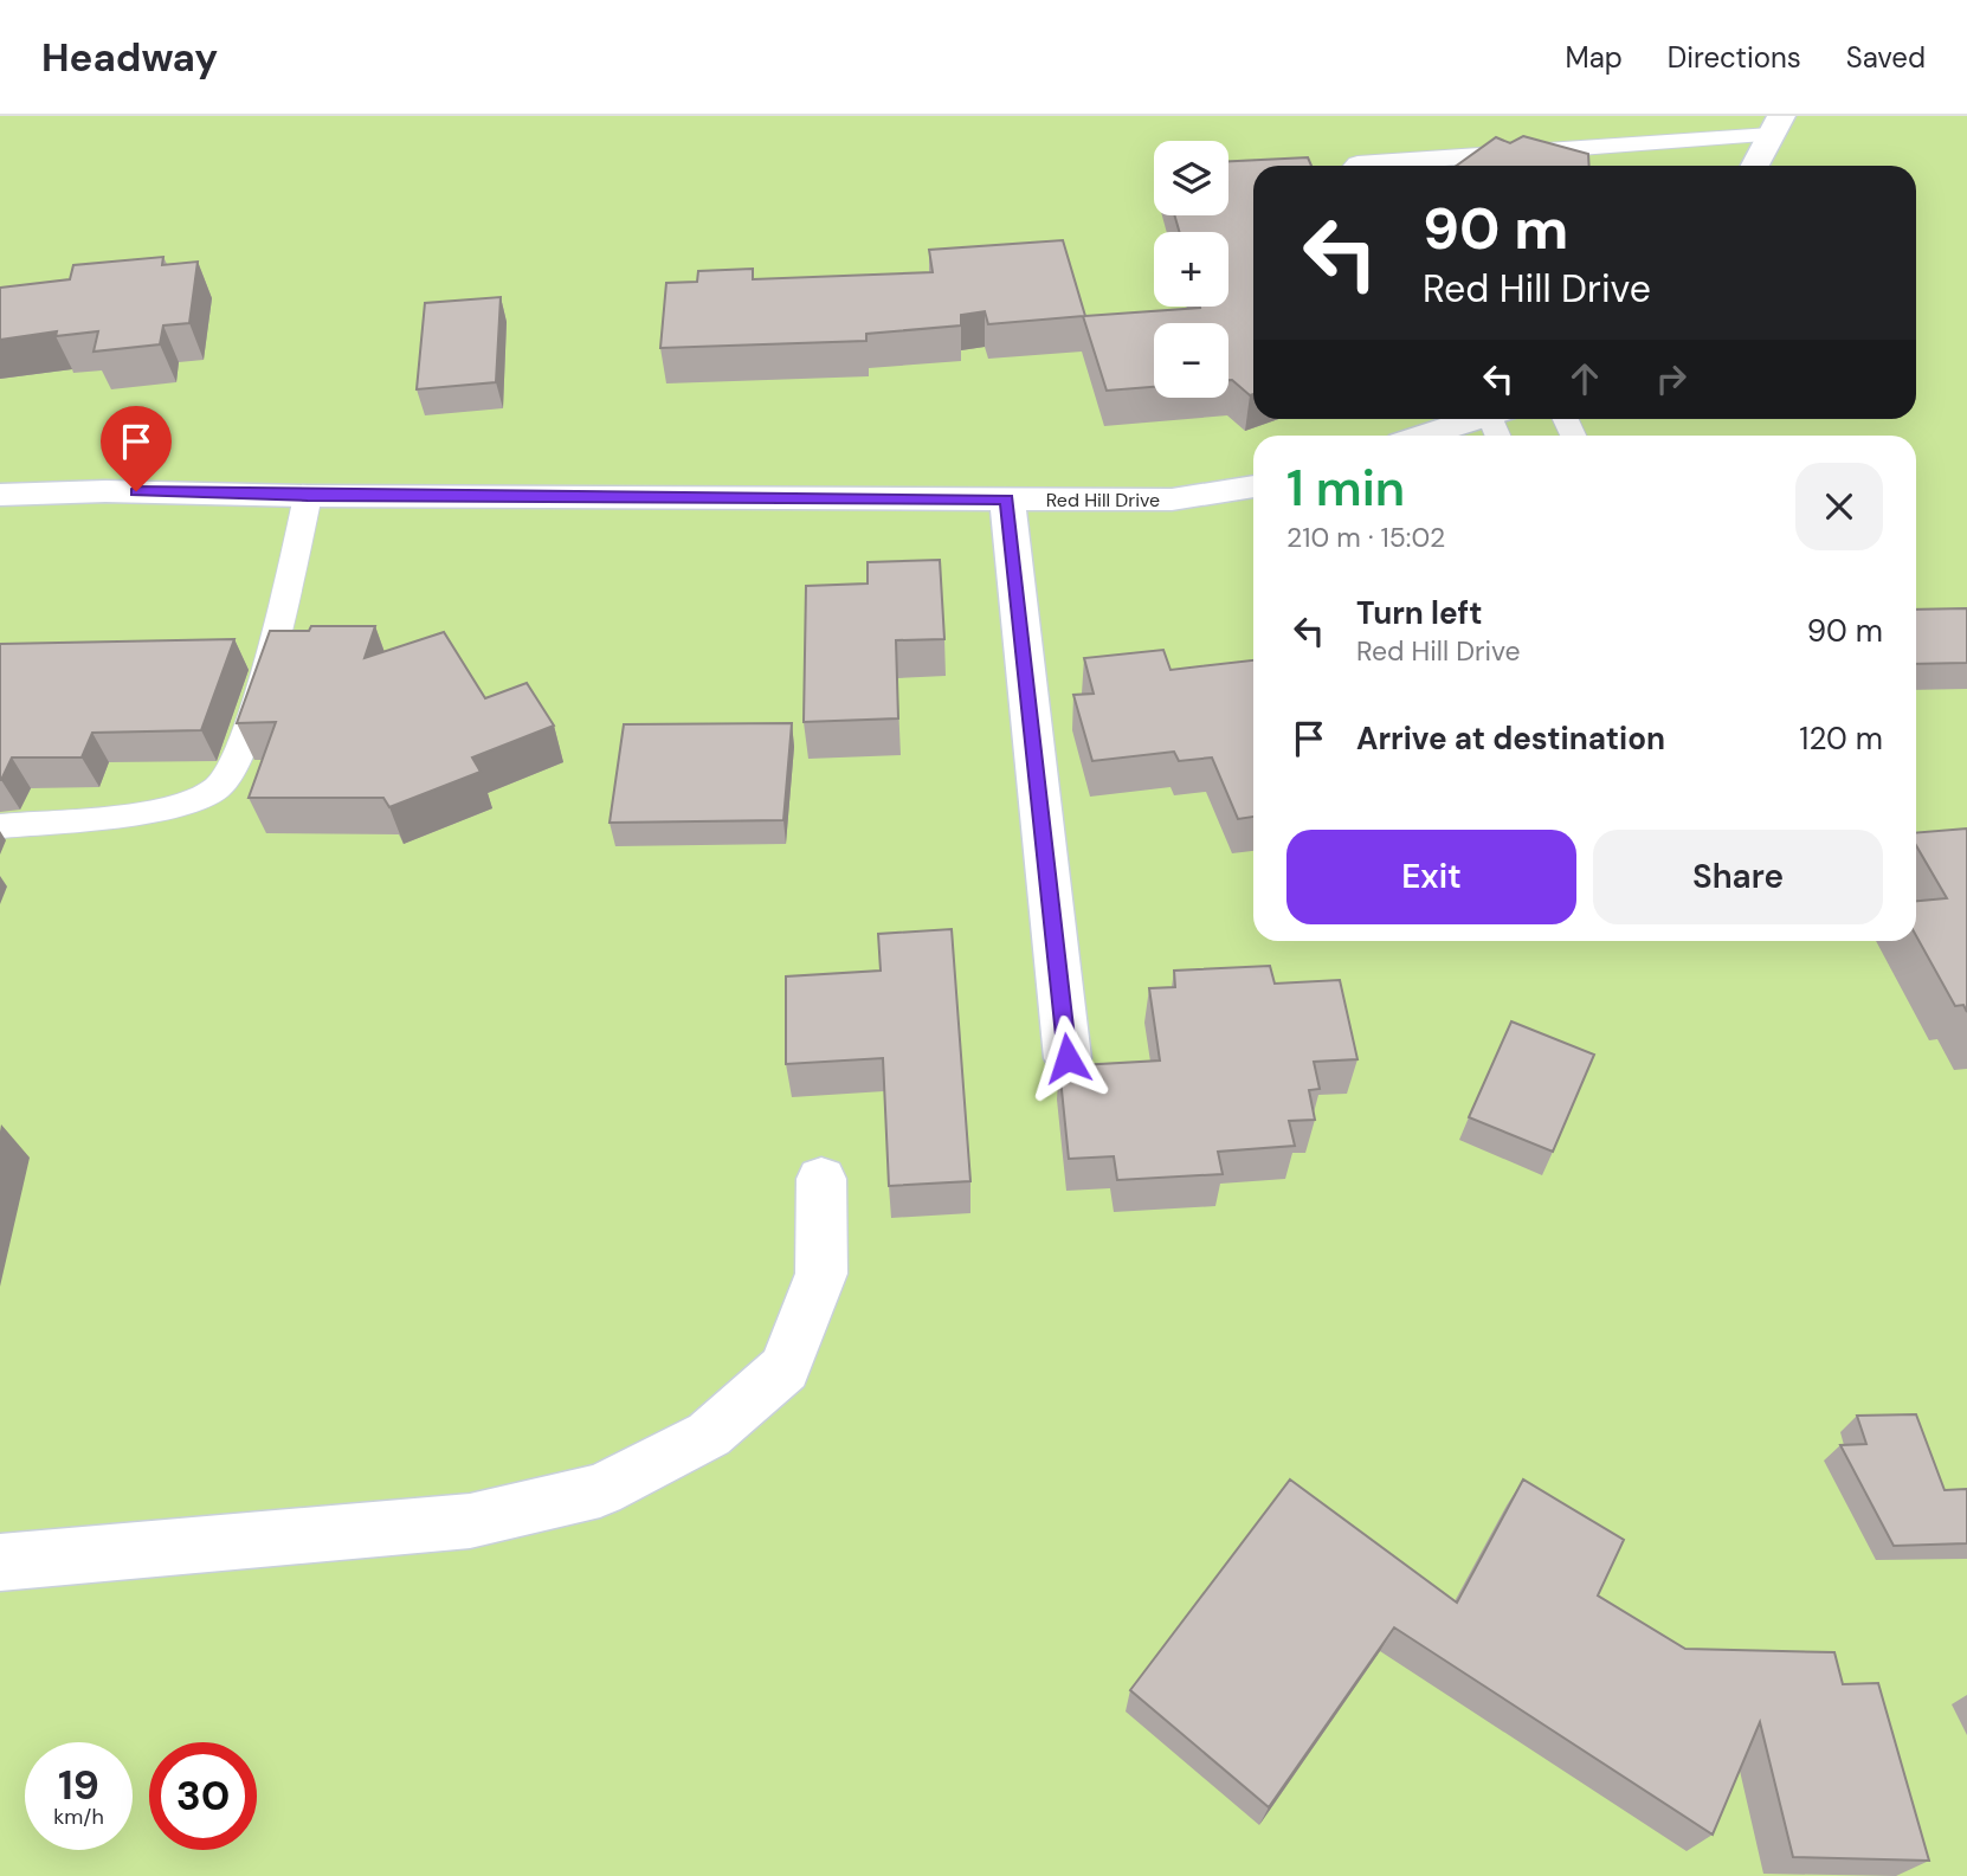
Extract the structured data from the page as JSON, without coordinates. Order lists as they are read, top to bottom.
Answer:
{
  "streets": {
    "street": ["Red Hill Drive"]
  },
  "page": {
    "header": "Headway",
    "nav": ["Map", "Directions", "Saved"],
    "map_buttons": ["+", "−"],
    "turn": ["90 m", "Red Hill Drive"],
    "heading": ["1 min", "210 m · 15:02"],
    "list": [
      {
        "name": "Turn left",
        "note": "Red Hill Drive",
        "value": "90 m"
      },
      {
        "name": "Arrive at destination",
        "value": "120 m"
      }
    ],
    "buttons": ["Exit", "Share"],
    "speed": "19 km/h",
    "limit": "30"
  }
}
